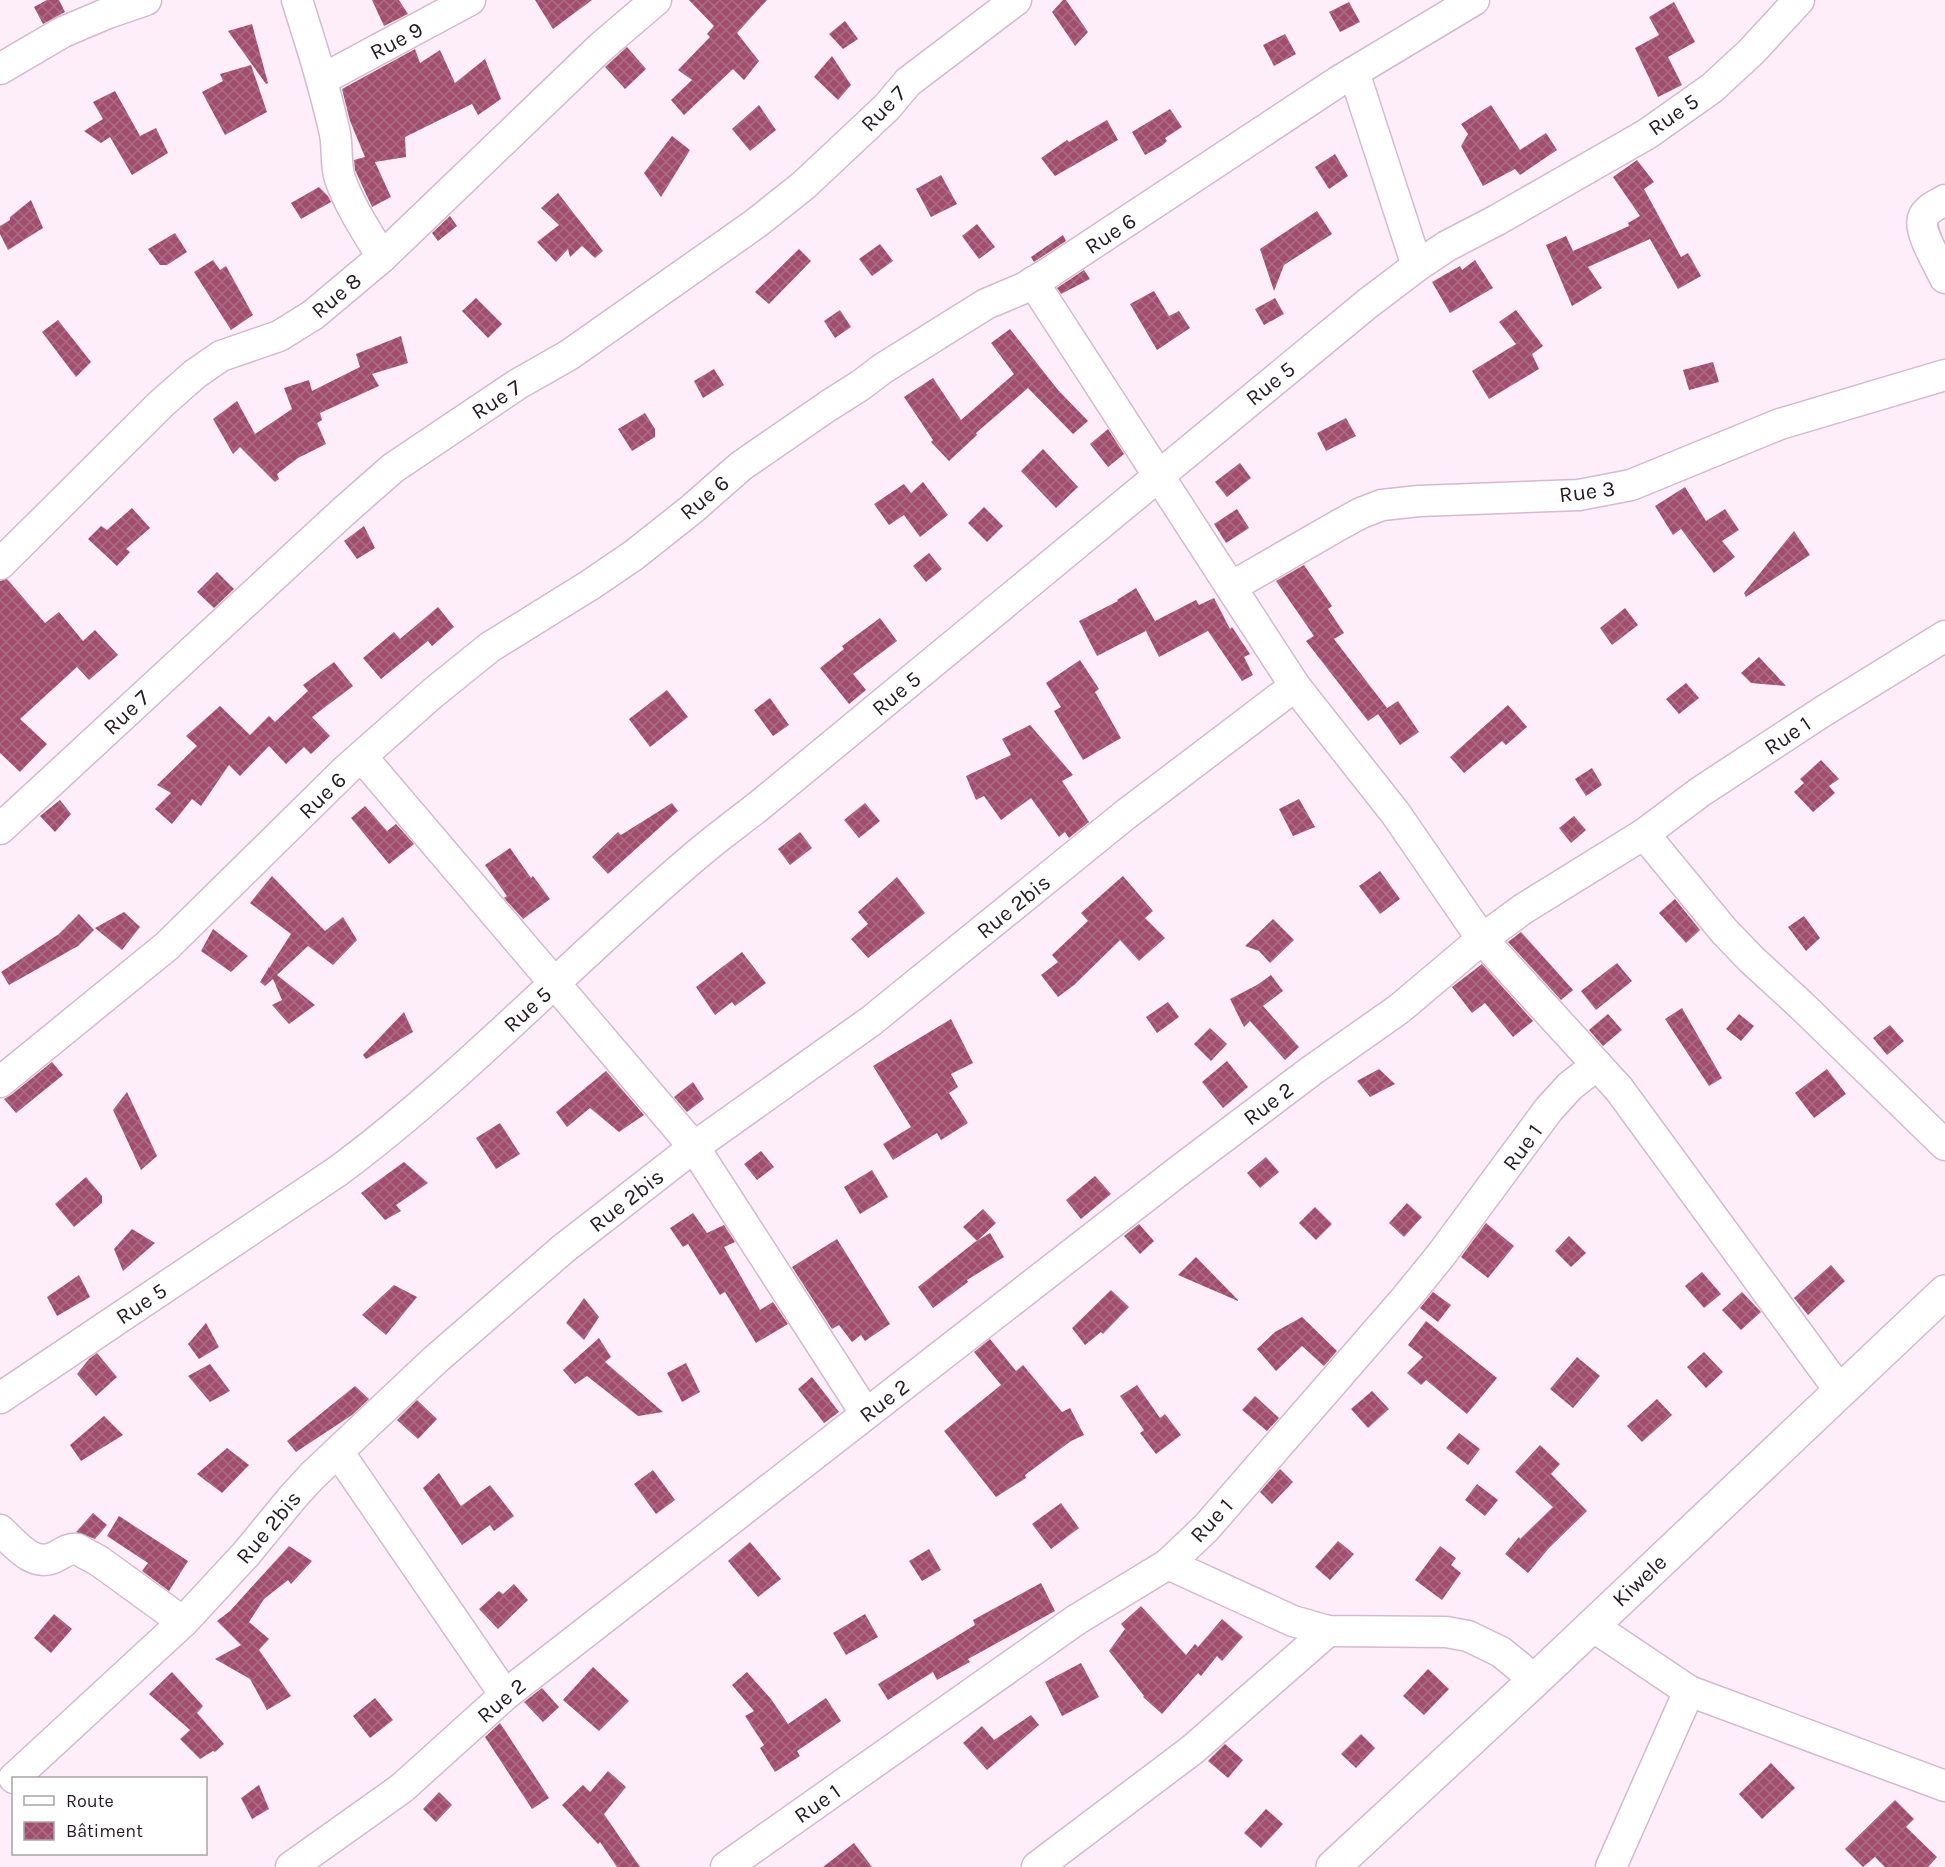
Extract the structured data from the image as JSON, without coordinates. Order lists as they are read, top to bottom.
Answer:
{
  "streets": {
    "street": [
      "Rue 9",
      "Rue 7",
      "Rue 5",
      "Rue 6",
      "Rue 8",
      "Rue 3",
      "Rue 1",
      "Rue 2bis",
      "Rue 2",
      "Kiwele"
    ]
  },
  "crossings": [
    ["Rue 1", "Rue 2"]
  ],
  "legend": ["Route", "Bâtiment"]
}
